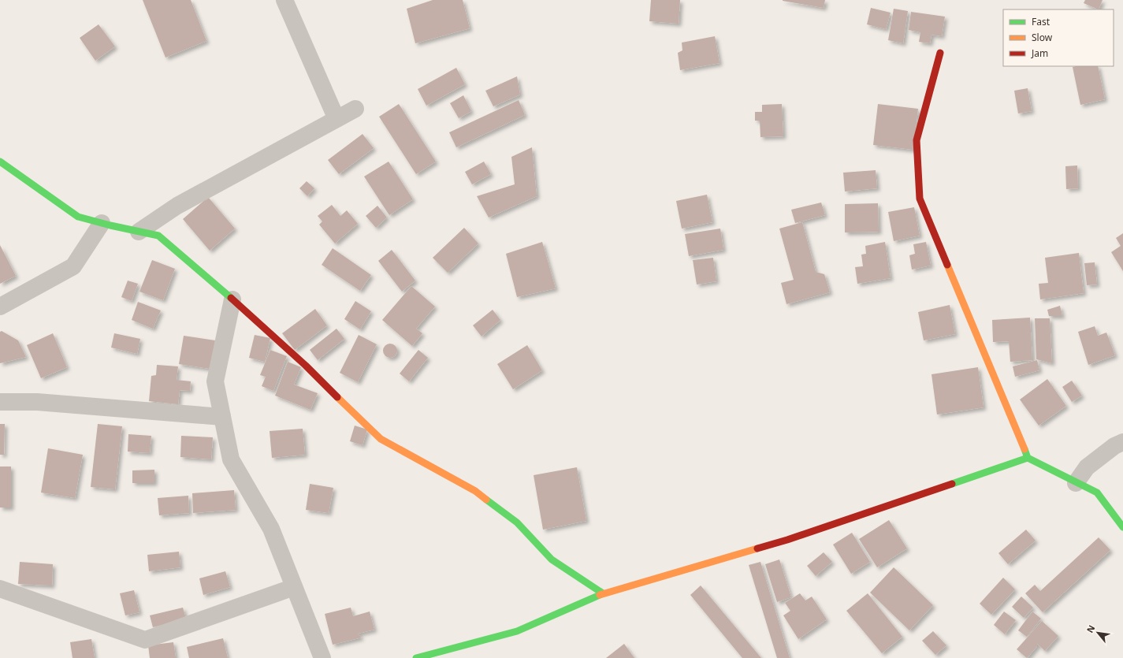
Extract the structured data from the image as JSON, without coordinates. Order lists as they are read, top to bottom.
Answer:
{
  "legend": ["Fast", "Slow", "Jam"],
  "north": "top left"
}
